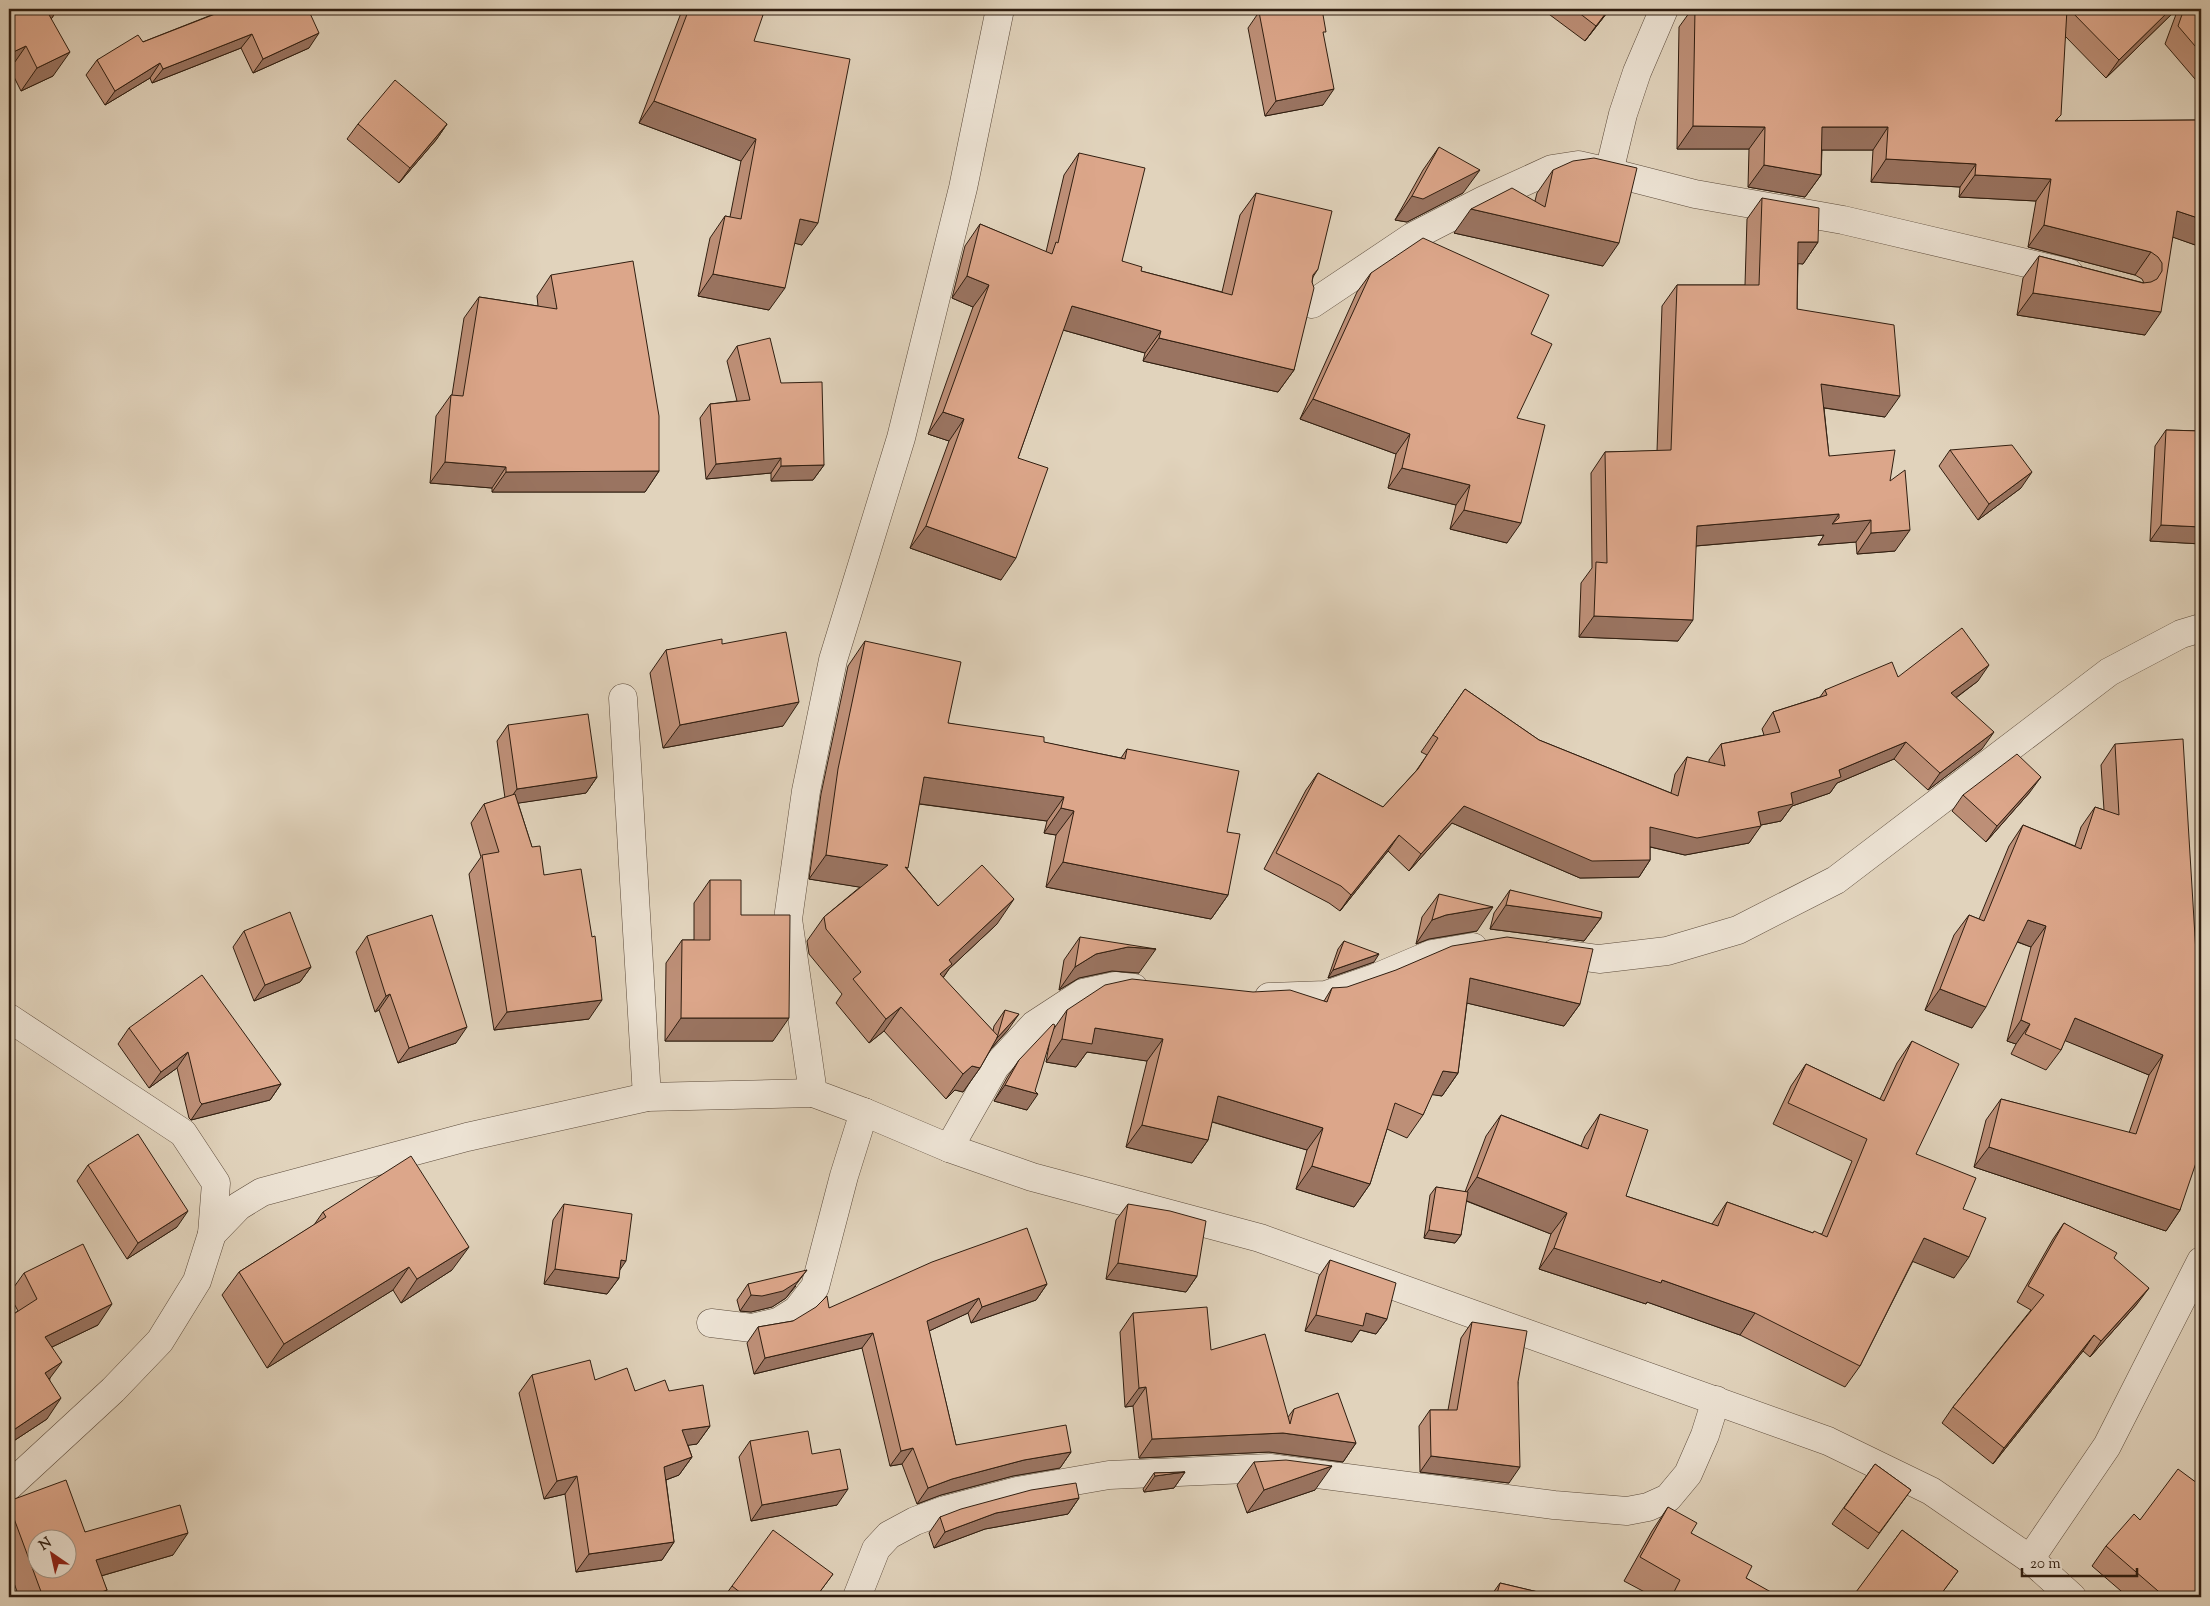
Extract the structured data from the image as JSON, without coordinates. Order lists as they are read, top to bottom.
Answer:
{
  "scale_bar": "20 m",
  "north": "top left"
}
